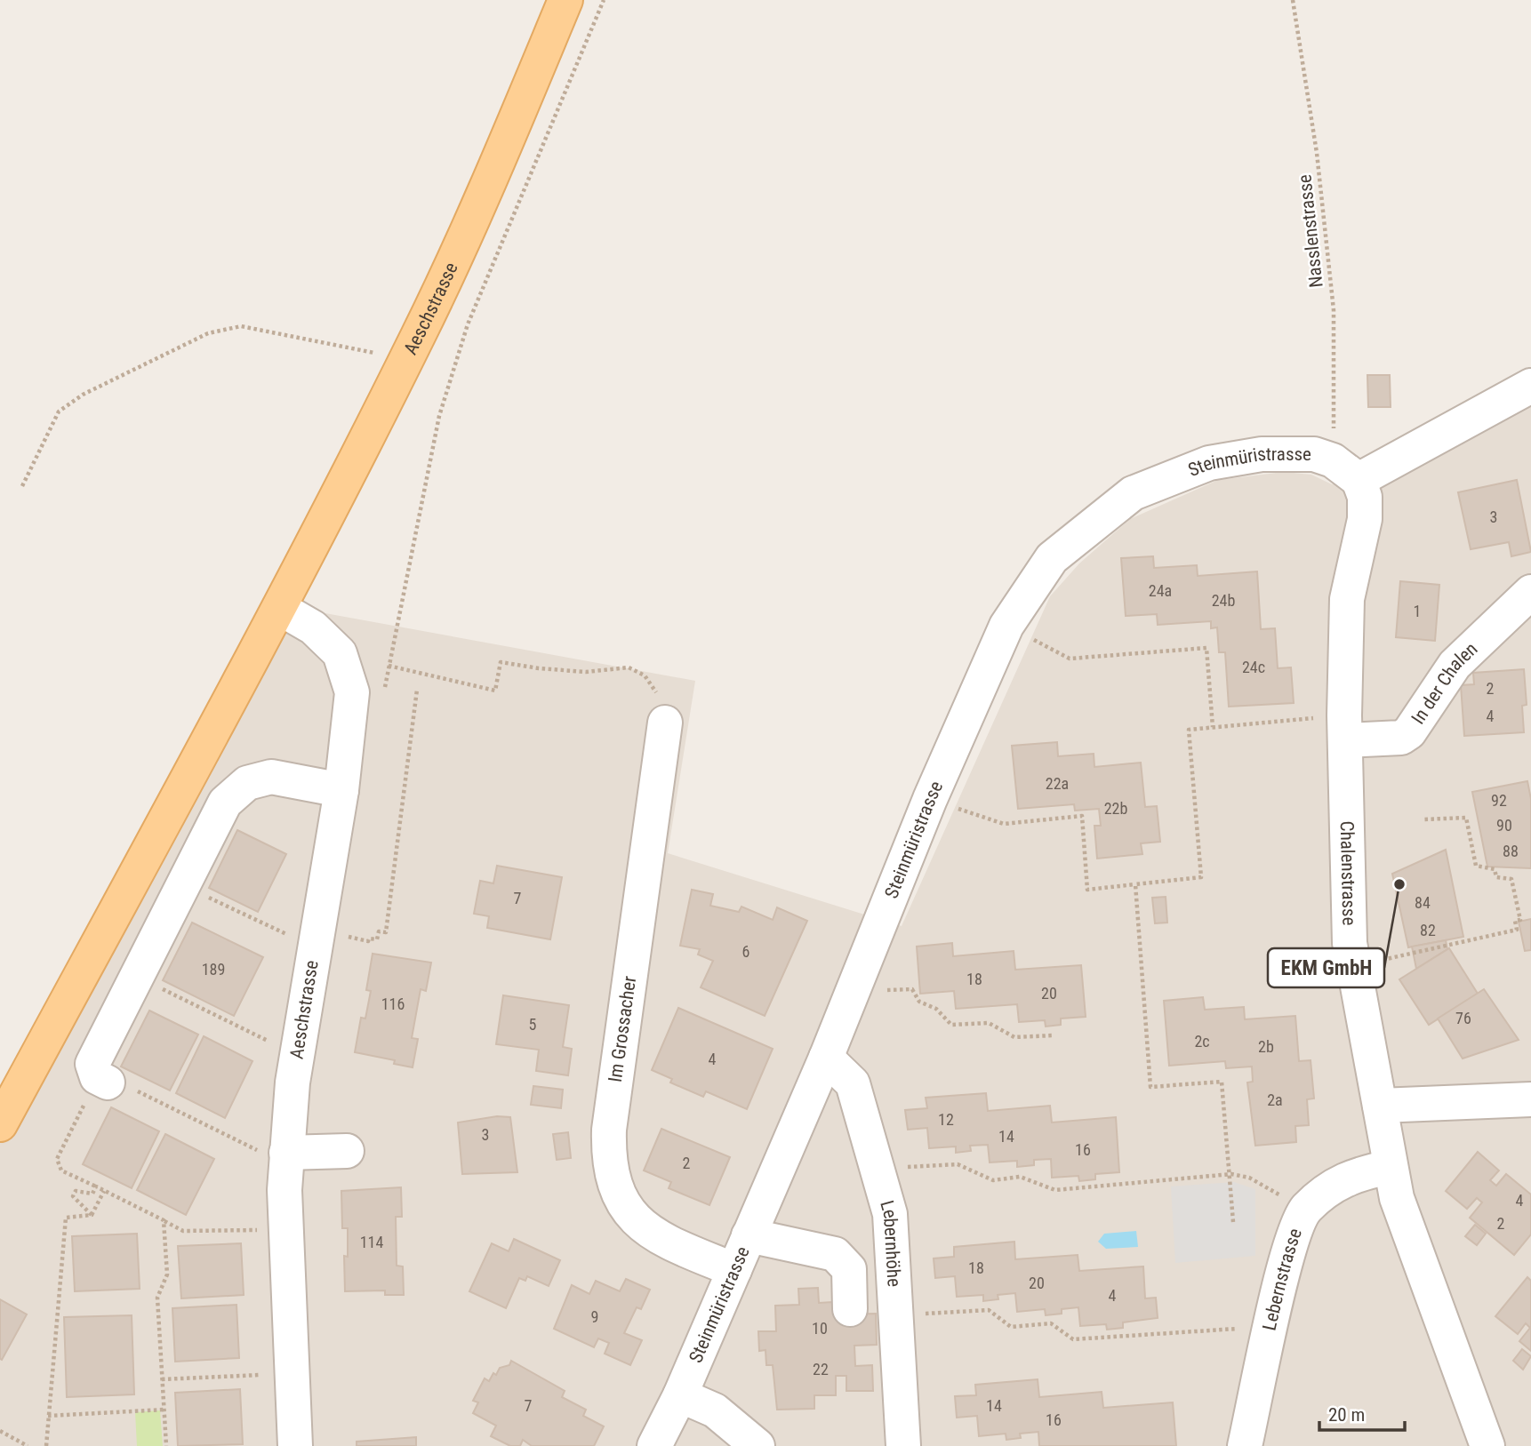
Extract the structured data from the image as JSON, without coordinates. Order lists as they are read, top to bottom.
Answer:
{
  "streets": {
    "main road": ["Aeschstrasse"],
    "street": [
      "Steinmüristrasse",
      "In der Chalen",
      "Chalenstrasse",
      "Im Grossacher",
      "Lebernhöhe",
      "Lebernstrasse"
    ],
    "path": ["Nasslenstrasse"]
  },
  "crossings": [
    ["Nasslenstrasse", "Steinmüristrasse"],
    ["Nasslenstrasse", "Chalenstrasse"],
    ["Steinmüristrasse", "Chalenstrasse"],
    ["Steinmüristrasse", "Im Grossacher"],
    ["Steinmüristrasse", "Lebernhöhe"],
    ["In der Chalen", "Chalenstrasse"],
    ["Chalenstrasse", "Lebernstrasse"]
  ],
  "places": ["EKM GmbH"],
  "house_numbers": [
    "3",
    "24a",
    "24b",
    "1",
    "24c",
    "2",
    "4",
    "22a",
    "92",
    "22b",
    "90",
    "88",
    "7",
    "84",
    "82",
    "6",
    "189",
    "18",
    "20",
    "116",
    "76",
    "5",
    "2c",
    "2b",
    "4",
    "2a",
    "12",
    "3",
    "14",
    "16",
    "2",
    "4",
    "2",
    "114",
    "18",
    "20",
    "4",
    "9",
    "10",
    "22",
    "7",
    "14",
    "16"
  ],
  "scale_bar": "20 m"
}
